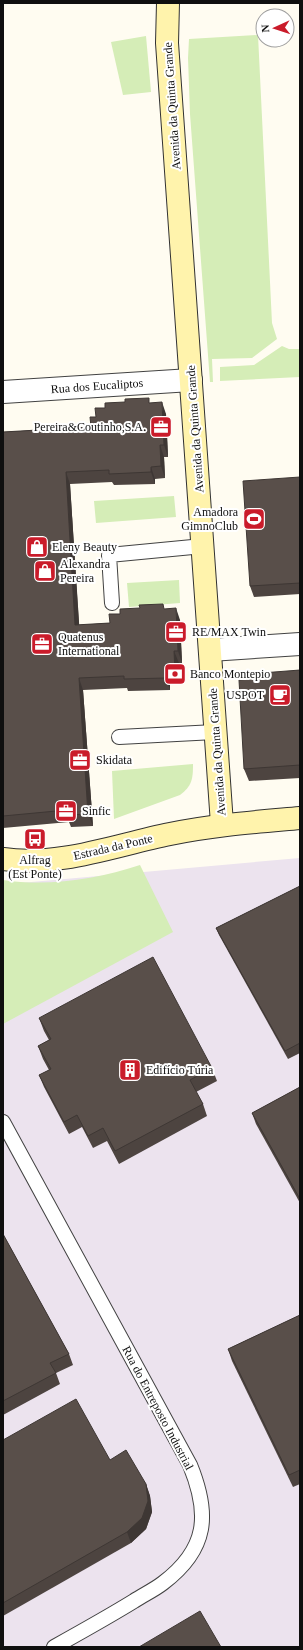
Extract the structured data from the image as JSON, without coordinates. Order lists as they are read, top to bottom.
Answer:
{
  "streets": {
    "street": ["Avenida da Quinta Grande", "Rua dos Eucaliptos", "Estrada da Ponte"],
    "lane": ["Rua do Entreposto Industrial"]
  },
  "crossings": [
    ["Avenida da Quinta Grande", "Rua dos Eucaliptos"],
    ["Avenida da Quinta Grande", "Estrada da Ponte"]
  ],
  "places": {
    "office": [
      "Pereira&Coutinho,S.A.",
      "RE/MAX Twin",
      "Quatenus International",
      "Skidata",
      "Sinfic"
    ],
    "sports": ["Amadora GimnoClub"],
    "shop": ["Eleny Beauty", "Alexandra Pereira"],
    "bank": ["Banco Montepio"],
    "cafe": ["USPOT"],
    "bus stop": ["Alfrag (Est Ponte)"],
    "building": ["Edifício Túria"]
  },
  "north": "left"
}
